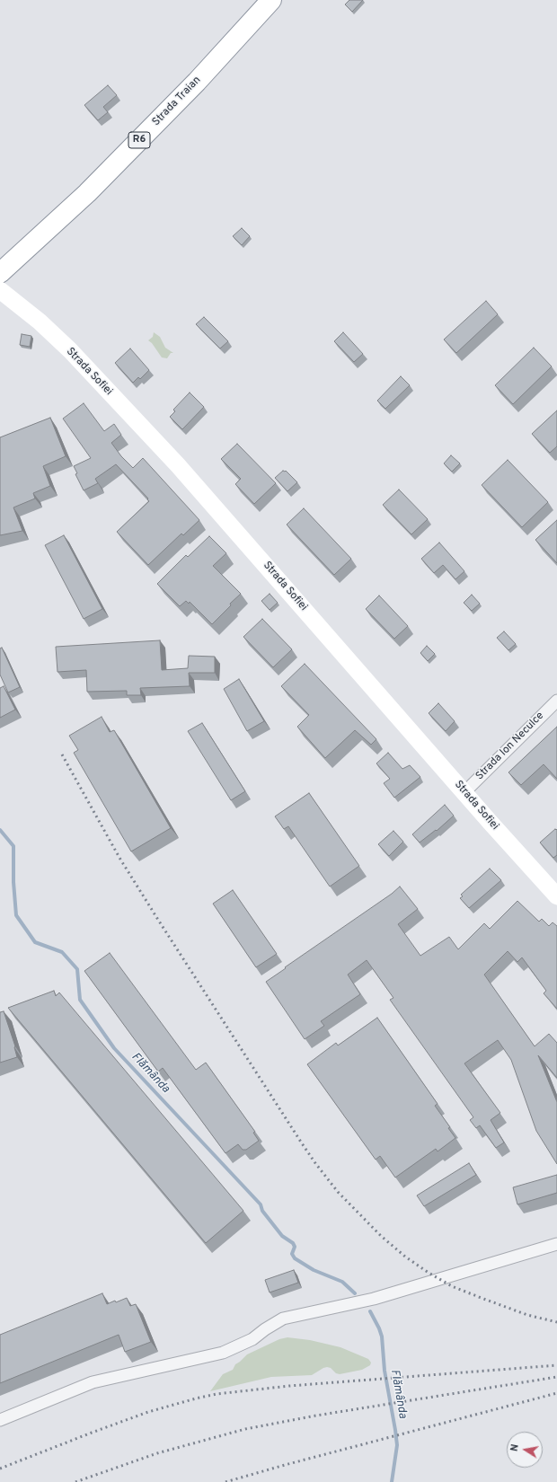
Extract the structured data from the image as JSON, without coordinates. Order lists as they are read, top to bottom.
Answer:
{
  "streets": {
    "highway": ["Strada Trаian", "R6"],
    "street": ["Strada Sofiei", "Strada Ion Neculce"]
  },
  "crossings": [
    ["Strada Sofiei", "Strada Ion Neculce"]
  ],
  "water": ["Flămânda"],
  "north": "left"
}
